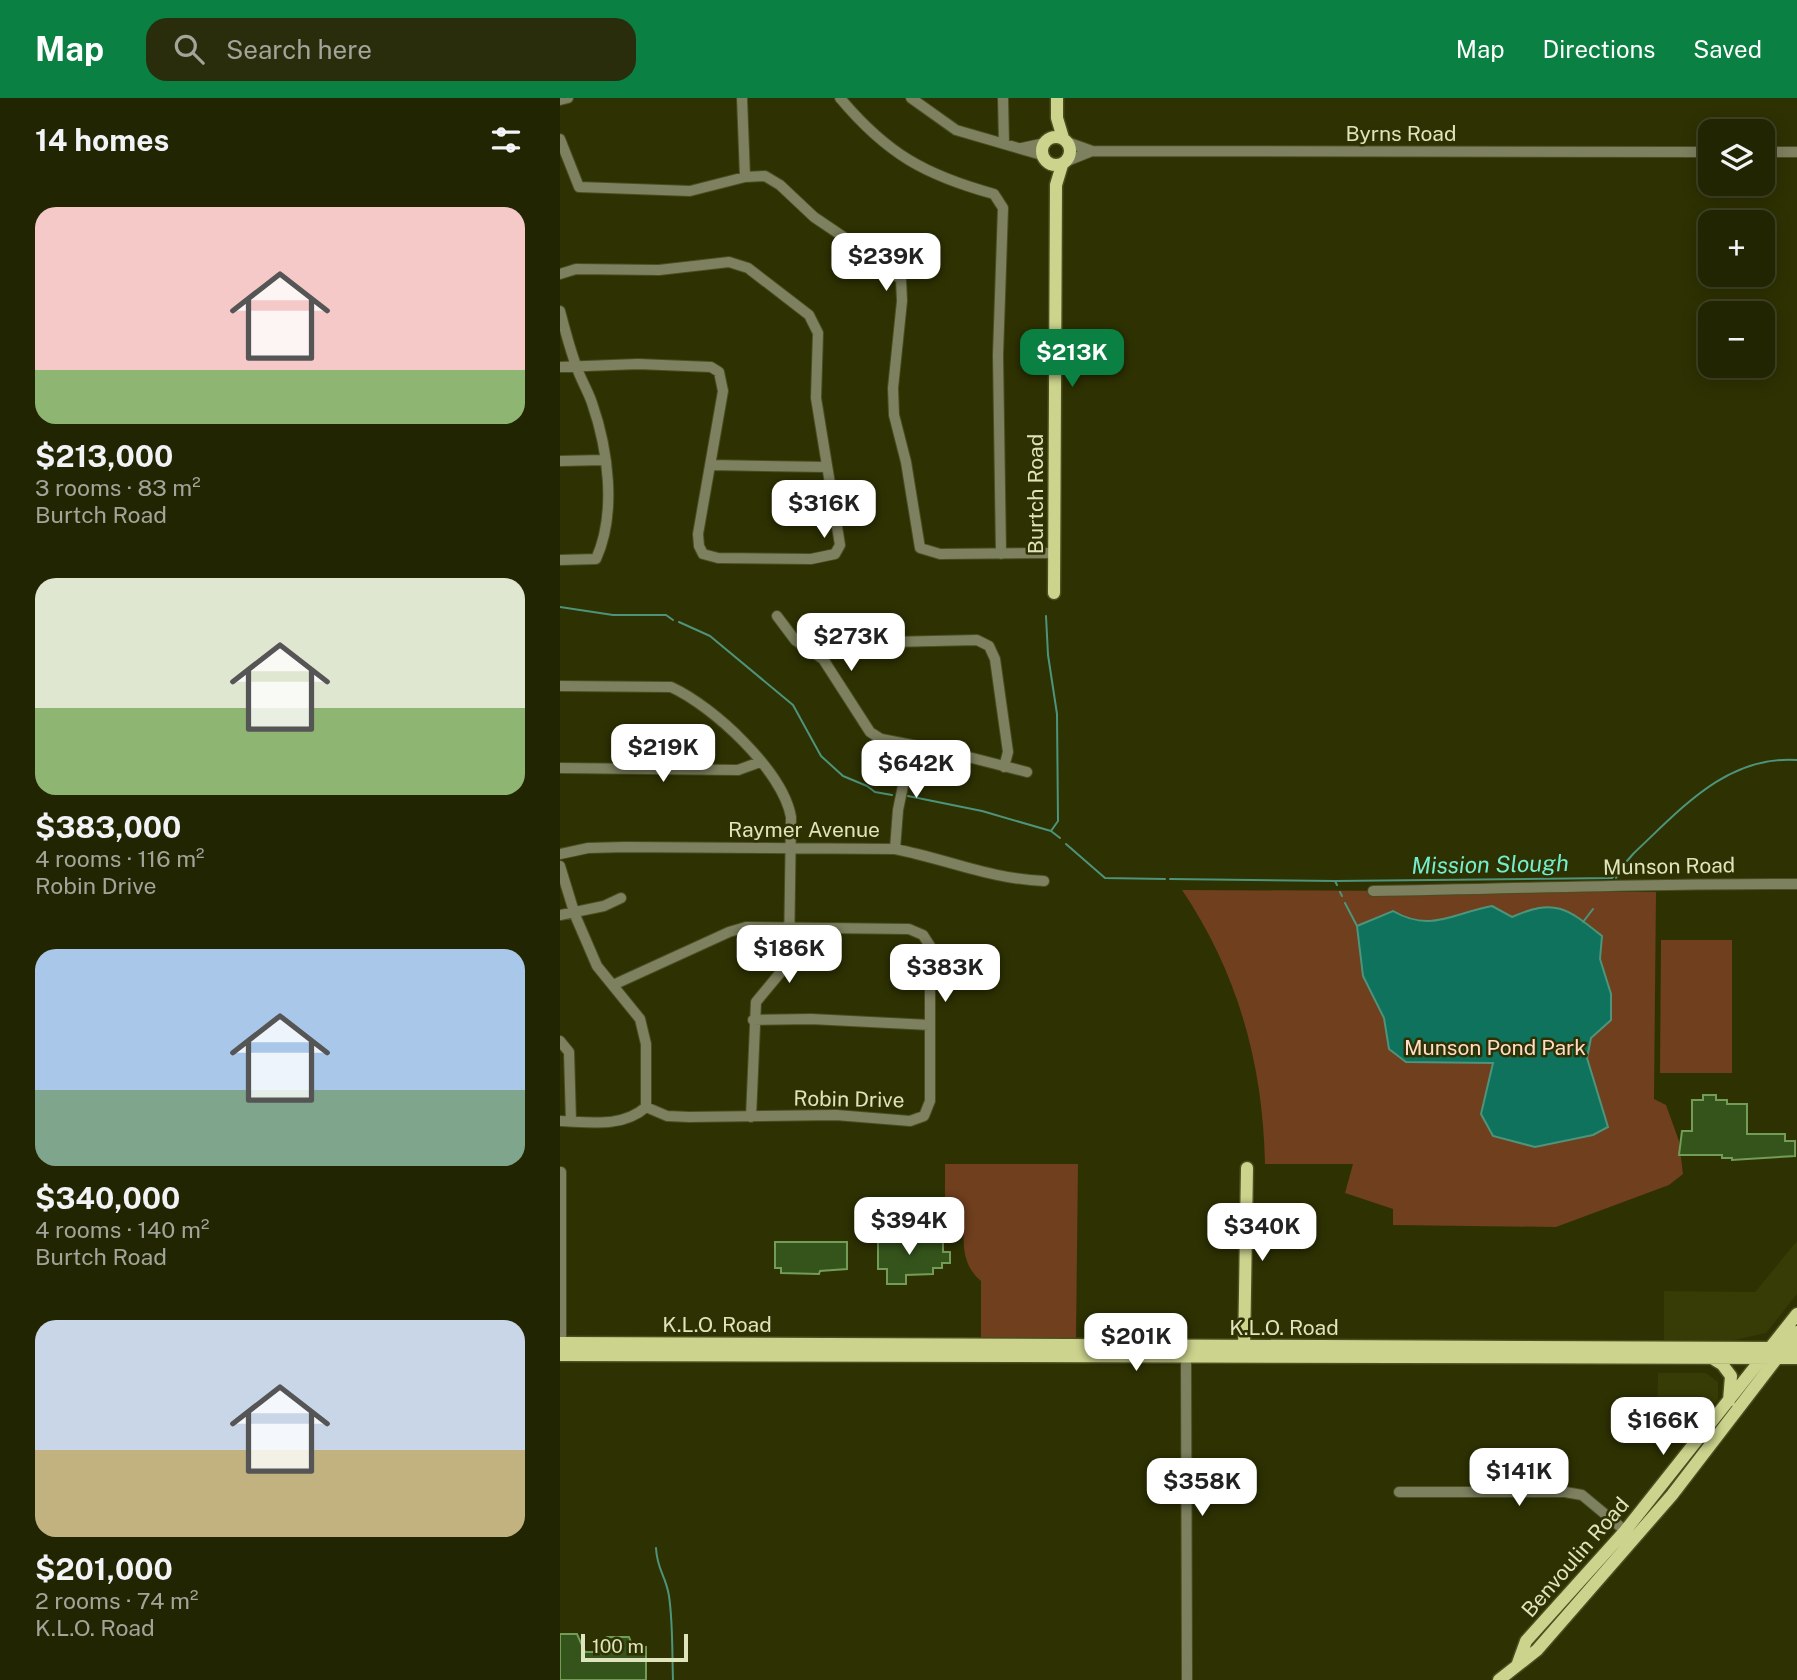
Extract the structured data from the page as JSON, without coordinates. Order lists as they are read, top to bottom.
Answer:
{
  "streets": {
    "main road": ["Burtch Road", "K.L.O. Road", "Benvoulin Road"],
    "street": [
      "Byrns Road",
      "Raymer Avenue",
      "Munson Road",
      "Robin Drive"
    ]
  },
  "crossings": [
    ["Byrns Road", "Burtch Road"],
    ["K.L.O. Road", "Benvoulin Road"]
  ],
  "water": ["Mission Slough"],
  "parks": ["Munson Pond Park"],
  "scale_bar": "100 m",
  "page": {
    "header": "Map",
    "search": "Search here",
    "nav": ["Map", "Directions", "Saved"],
    "heading": "14 homes",
    "map_buttons": ["+", "−"],
    "list": [
      {
        "name": "$213,000",
        "note": "3 rooms · 83 m² · Burtch Road"
      },
      {
        "name": "$383,000",
        "note": "4 rooms · 116 m² · Robin Drive"
      },
      {
        "name": "$340,000",
        "note": "4 rooms · 140 m² · Burtch Road"
      },
      {
        "name": "$201,000",
        "note": "2 rooms · 74 m² · K.L.O. Road"
      }
    ],
    "price": [
      "$239K",
      "$213K",
      "$316K",
      "$273K",
      "$219K",
      "$642K",
      "$186K",
      "$383K",
      "$394K",
      "$340K",
      "$201K",
      "$166K",
      "$141K",
      "$358K"
    ],
    "scale": "100 m"
  }
}
